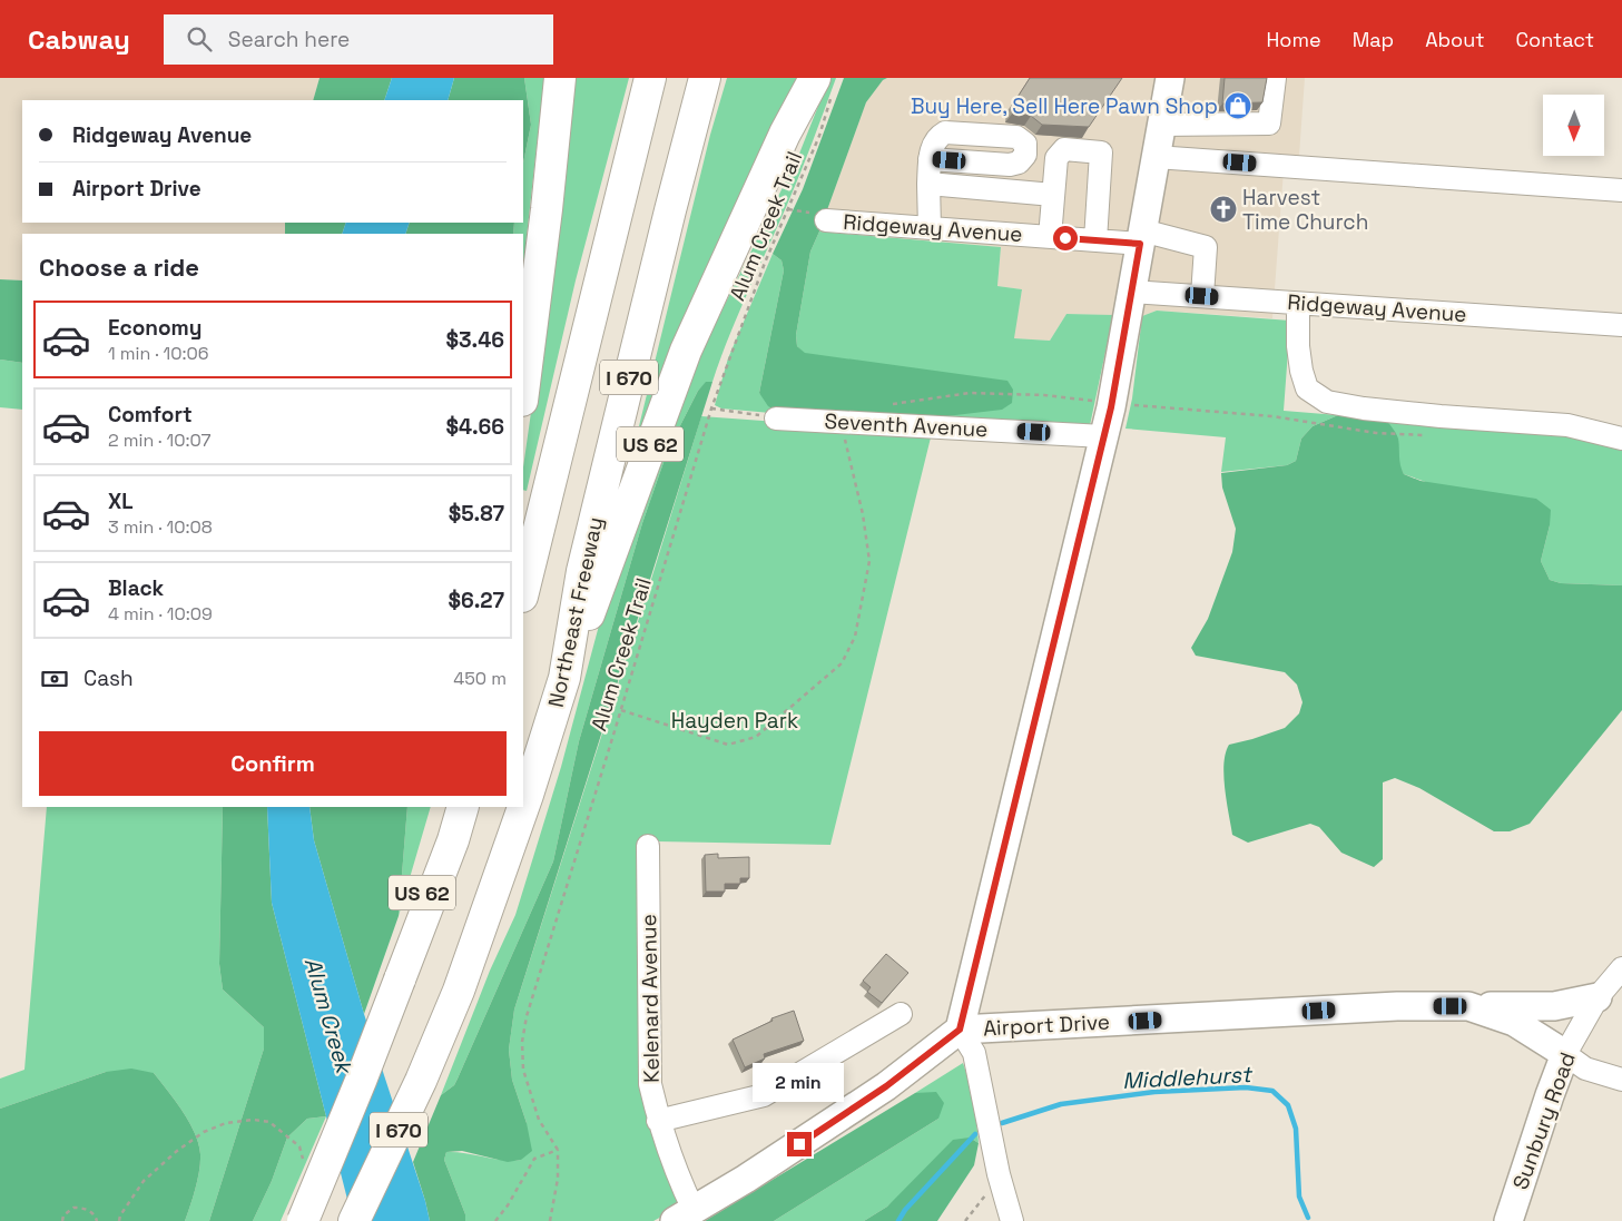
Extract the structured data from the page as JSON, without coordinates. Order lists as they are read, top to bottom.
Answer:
{
  "streets": {
    "highway": ["I 670", "US 62", "Northeast Freeway"],
    "main road": ["Airport Drive", "Sunbury Road"],
    "street": ["Ridgeway Avenue", "Seventh Avenue", "Kelenard Avenue"],
    "path": ["Alum Creek Trail"]
  },
  "crossings": [
    ["Alum Creek Trail", "US 62"],
    ["I 670", "US 62"],
    ["US 62", "Northeast Freeway"],
    ["Kelenard Avenue", "Airport Drive"],
    ["Airport Drive", "Sunbury Road"]
  ],
  "water": ["Alum Creek", "Middlehurst"],
  "parks": ["Hayden Park"],
  "places": {
    "shop": ["Buy Here, Sell Here Pawn Shop"],
    "church": ["Harvest Time Church"]
  },
  "north": "bottom",
  "page": {
    "header": "Cabway",
    "search": "Search here",
    "nav": [
      "Home",
      "Map",
      "About",
      "Contact"
    ],
    "banner": ["Ridgeway Avenue", "Airport Drive"],
    "heading": "Choose a ride",
    "list": [
      {
        "name": "Economy",
        "note": "1 min · 10:06",
        "value": "$3.46"
      },
      {
        "name": "Comfort",
        "note": "2 min · 10:07",
        "value": "$4.66"
      },
      {
        "name": "XL",
        "note": "3 min · 10:08",
        "value": "$5.87"
      },
      {
        "name": "Black",
        "note": "4 min · 10:09",
        "value": "$6.27"
      }
    ],
    "pay": ["Cash", "450 m"],
    "buttons": "Confirm",
    "bubble": "2 min"
  }
}
